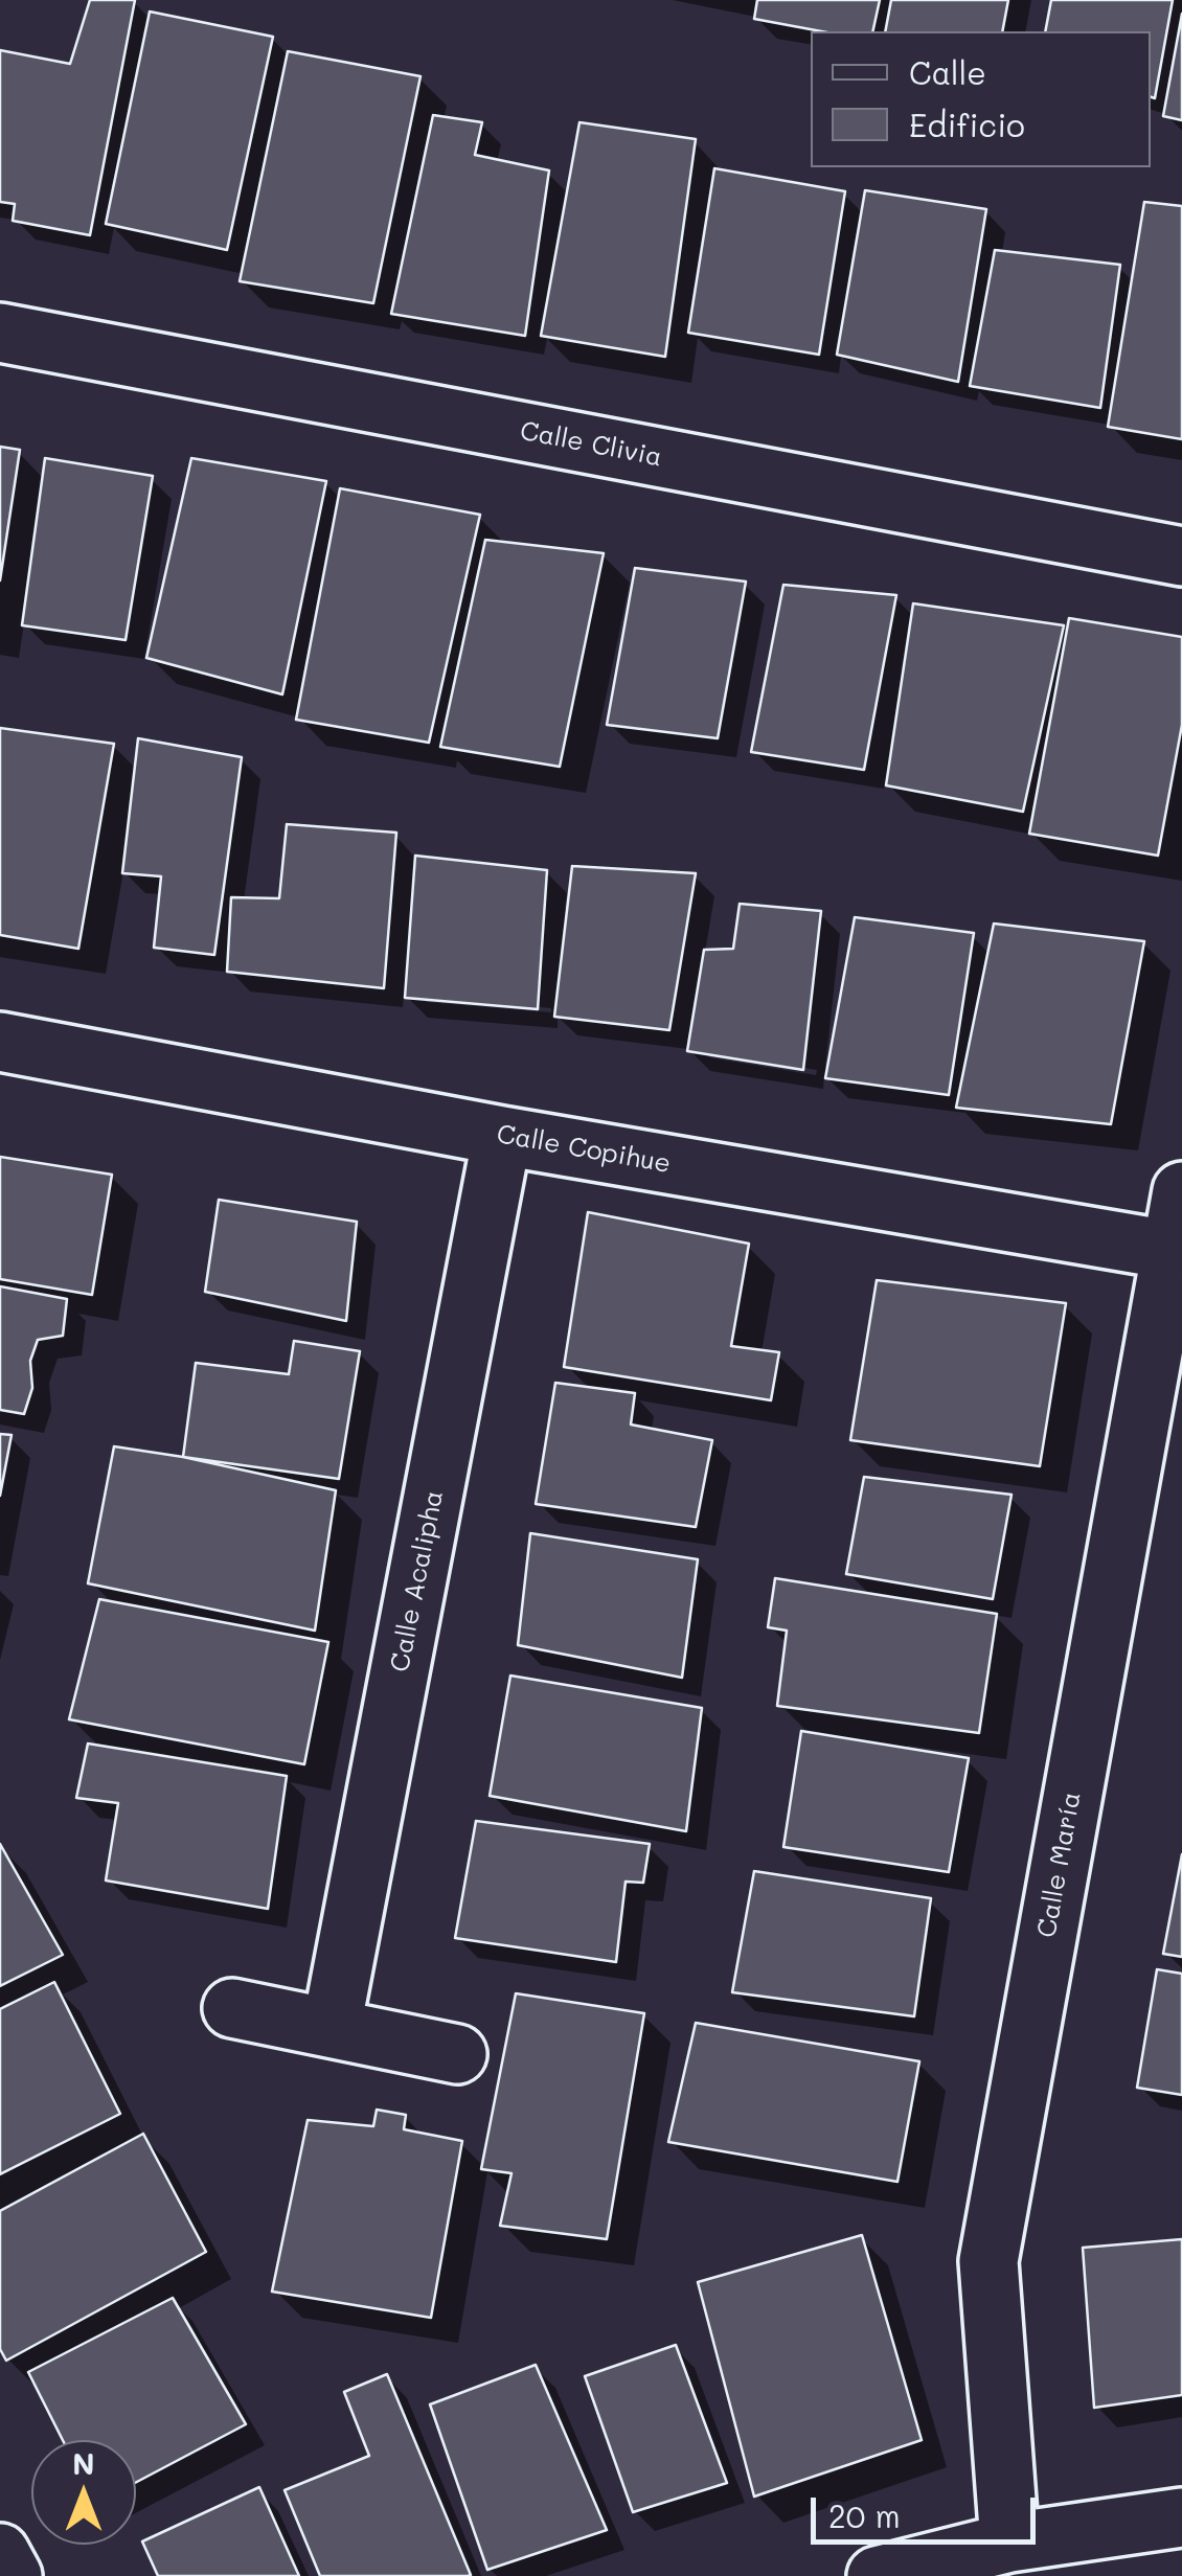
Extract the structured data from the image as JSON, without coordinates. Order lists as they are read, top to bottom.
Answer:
{
  "streets": {
    "street": [
      "Calle Clivia",
      "Calle Copihue",
      "Calle Acalipha",
      "Calle María"
    ]
  },
  "crossings": [
    ["Calle Copihue", "Calle Acalipha"],
    ["Calle Copihue", "Calle María"]
  ],
  "legend": ["Calle", "Edificio"],
  "scale_bar": "20 m",
  "north": "top"
}
